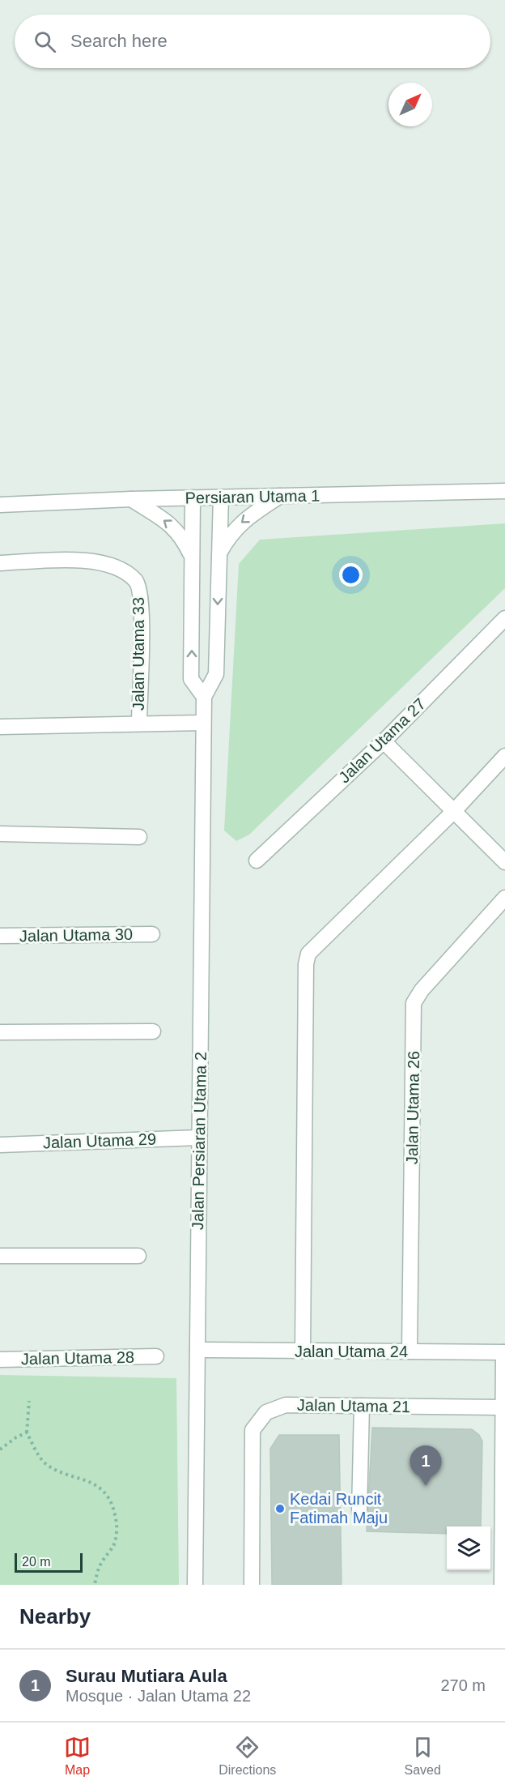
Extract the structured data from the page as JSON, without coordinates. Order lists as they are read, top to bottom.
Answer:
{
  "streets": {
    "street": [
      "Persiaran Utama 1",
      "Jalan Utama 33",
      "Jalan Utama 27",
      "Jalan Utama 30",
      "Jalan Utama 26",
      "Jalan Utama 29",
      "Jalan Persiaran Utama 2",
      "Jalan Utama 24",
      "Jalan Utama 28",
      "Jalan Utama 21"
    ]
  },
  "crossings": [
    ["Persiaran Utama 1", "Jalan Persiaran Utama 2"],
    ["Jalan Utama 26", "Jalan Utama 24"],
    ["Jalan Utama 29", "Jalan Persiaran Utama 2"],
    ["Jalan Persiaran Utama 2", "Jalan Utama 24"]
  ],
  "places": ["Kedai Runcit Fatimah Maju"],
  "scale_bar": "20 m",
  "north": "top right",
  "page": {
    "search": "Search here",
    "pins": "1",
    "scale": "20 m",
    "heading": "Nearby",
    "list": [
      {
        "mark": "1",
        "name": "Surau Mutiara Aula",
        "note": "Mosque · Jalan Utama 22",
        "value": "270 m"
      }
    ],
    "nav": ["Map", "Directions", "Saved"]
  }
}
